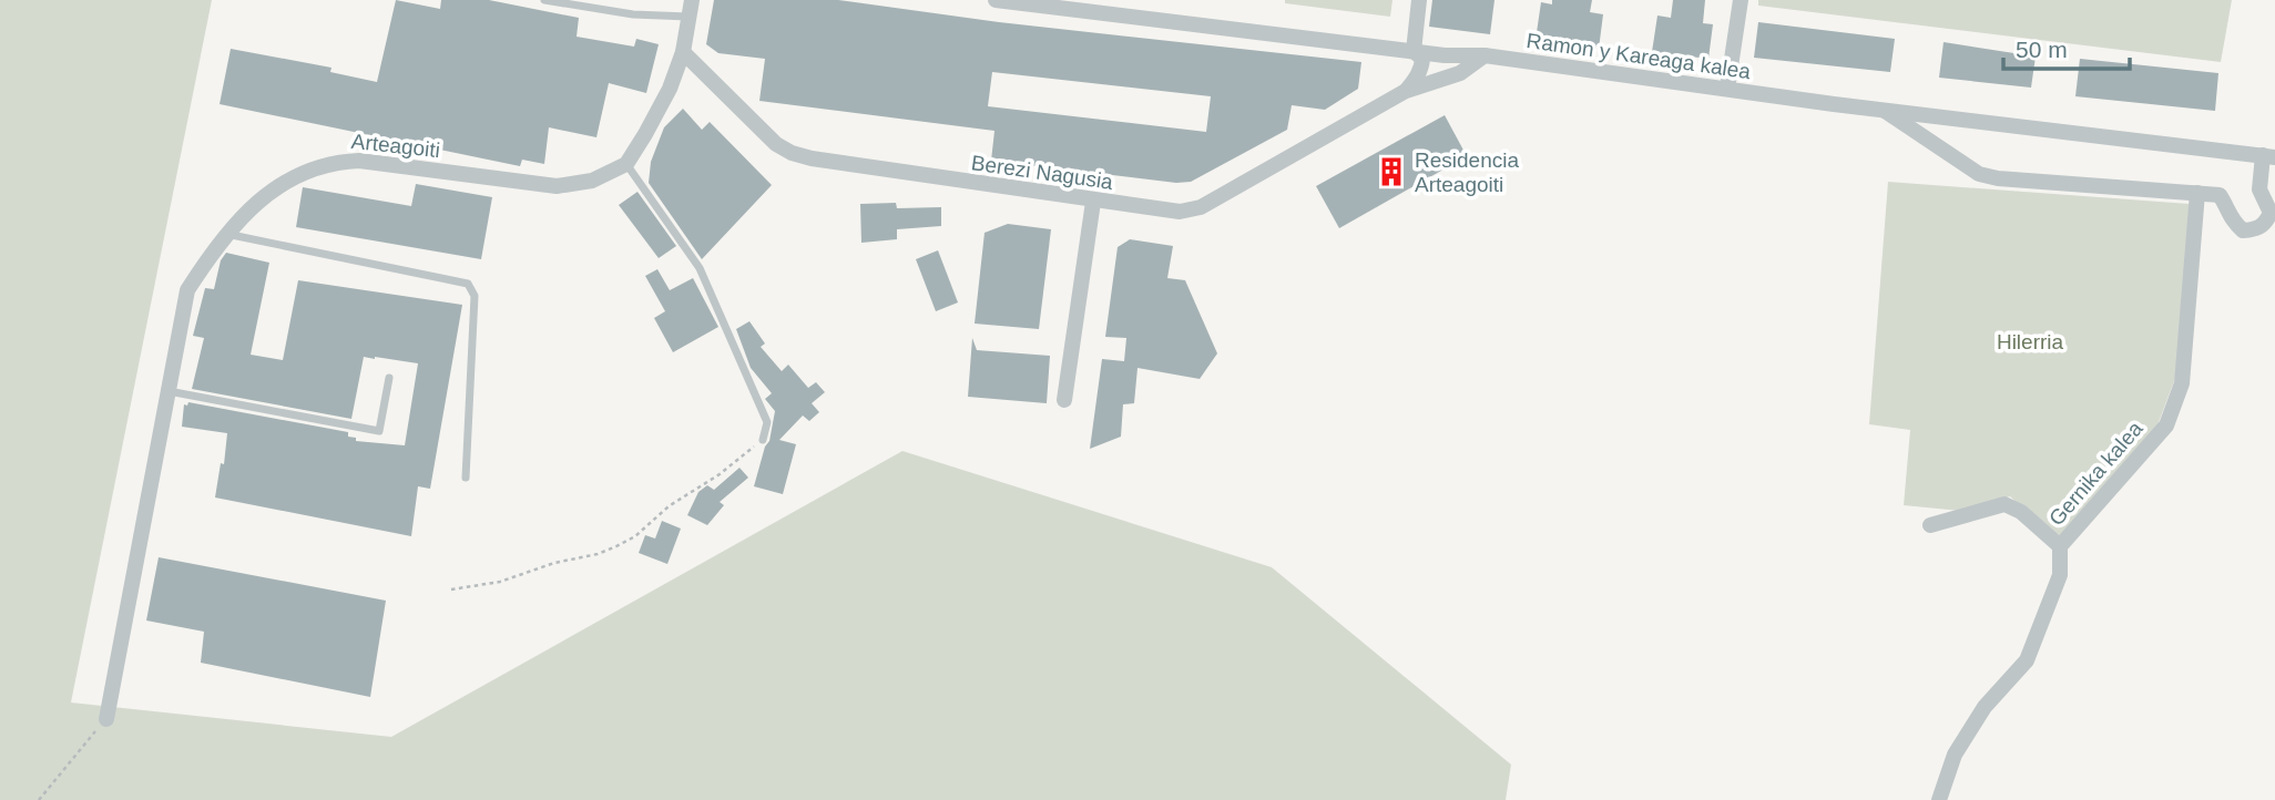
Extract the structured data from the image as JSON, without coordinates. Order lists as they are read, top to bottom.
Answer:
{
  "streets": {
    "street": [
      "Ramon y Kareaga kalea",
      "Arteagoiti",
      "Berezi Nagusia",
      "Gernika kalea"
    ]
  },
  "crossings": [
    ["Ramon y Kareaga kalea", "Berezi Nagusia"]
  ],
  "parks": ["Hilerria"],
  "places": {
    "building": ["Residencia Arteagoiti"]
  },
  "scale_bar": "50 m"
}
